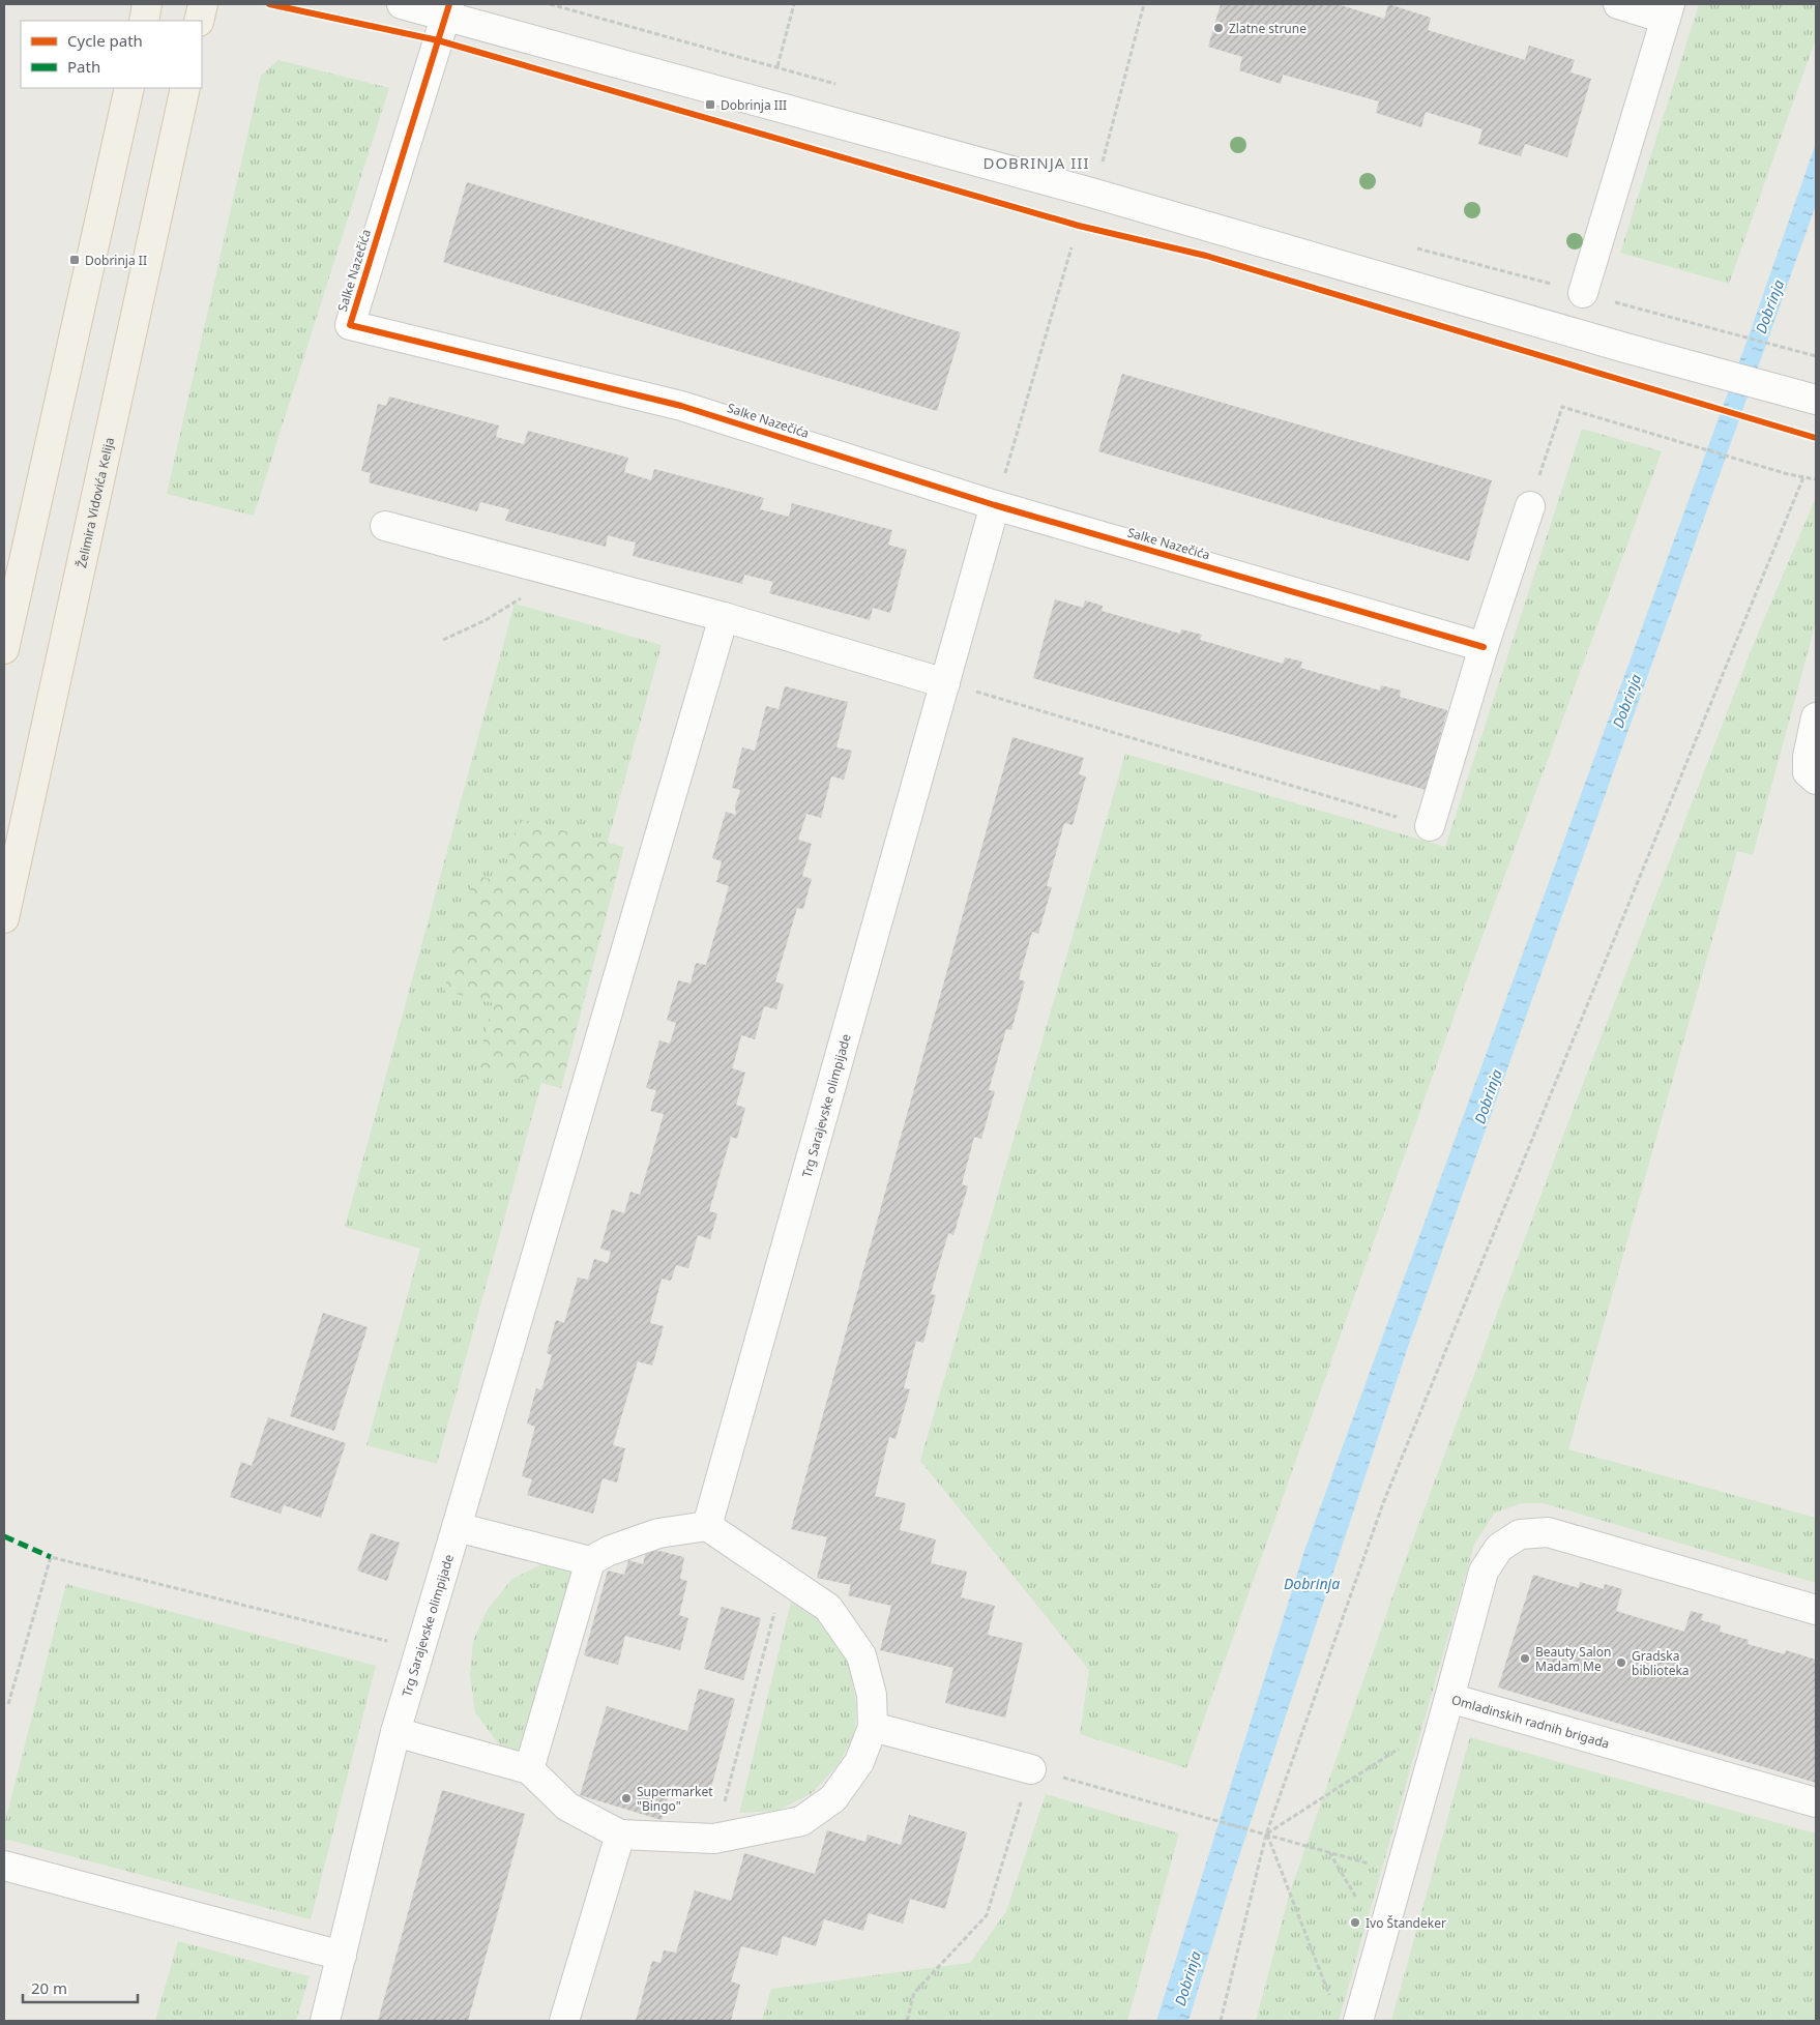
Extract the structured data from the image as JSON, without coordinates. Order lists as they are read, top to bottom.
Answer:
{
  "streets": {
    "main road": ["Želimira Vidovića Kelija"],
    "street": ["Salke Nazečića", "Trg Sarajevske olimpijade", "Omladinskih radnih brigada"]
  },
  "crossings": [
    ["Salke Nazečića", "Trg Sarajevske olimpijade"]
  ],
  "districts": ["DOBRINJA III"],
  "water": ["Dobrinja"],
  "places": {
    "other": [
      "Zlatne strune",
      "Beauty Salon Madam Me",
      "Gradska biblioteka",
      "Supermarket \"Bingo\"",
      "Ivo Štandeker"
    ],
    "transit": ["Dobrinja III", "Dobrinja II"]
  },
  "legend": ["Cycle path", "Path"],
  "scale_bar": "20 m"
}
